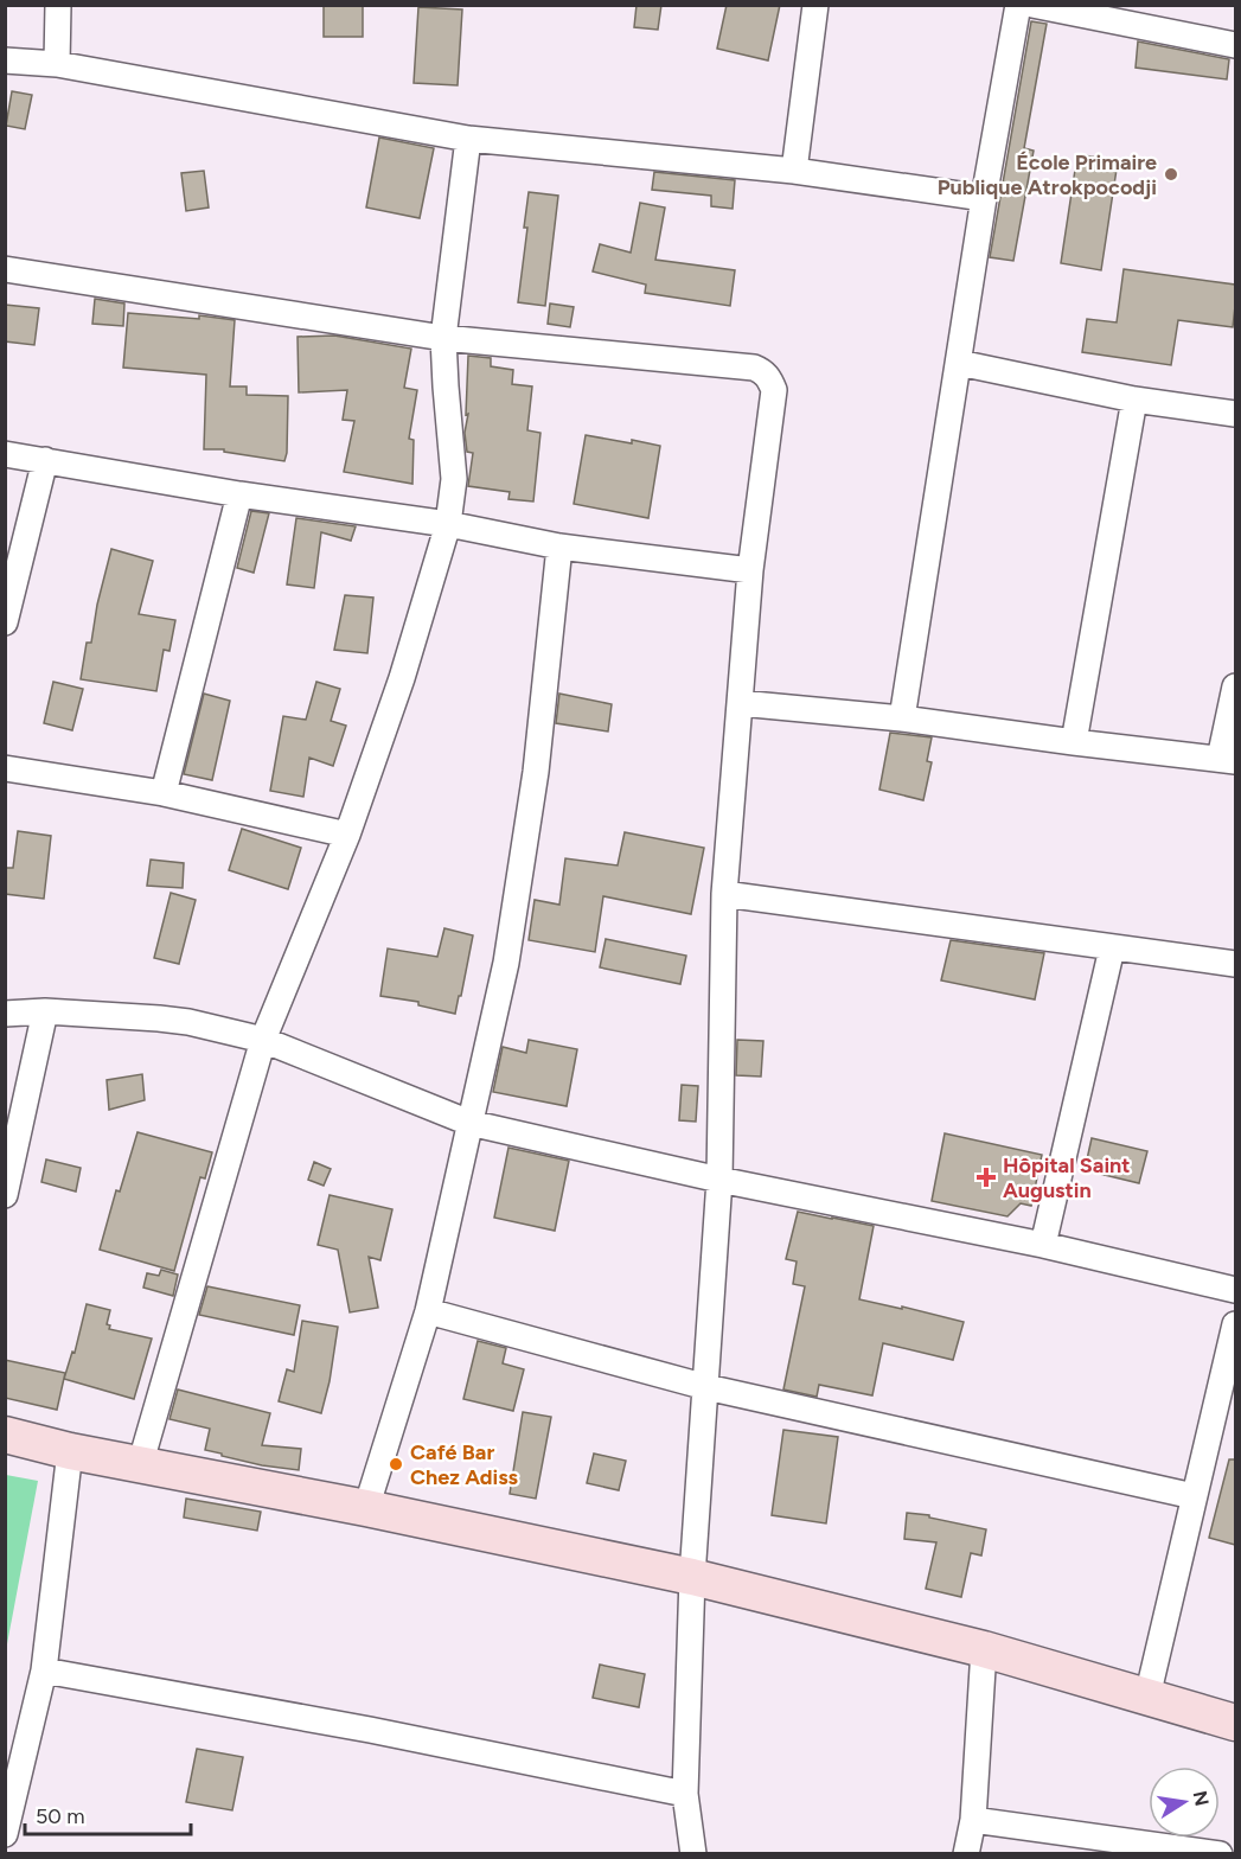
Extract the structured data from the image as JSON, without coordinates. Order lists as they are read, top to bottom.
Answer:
{
  "places": {
    "other": ["École Primaire Publique Atrokpocodji", "Café Bar Chez Adiss"],
    "health": ["Hôpital Saint Augustin"]
  },
  "scale_bar": "50 m",
  "north": "right"
}
